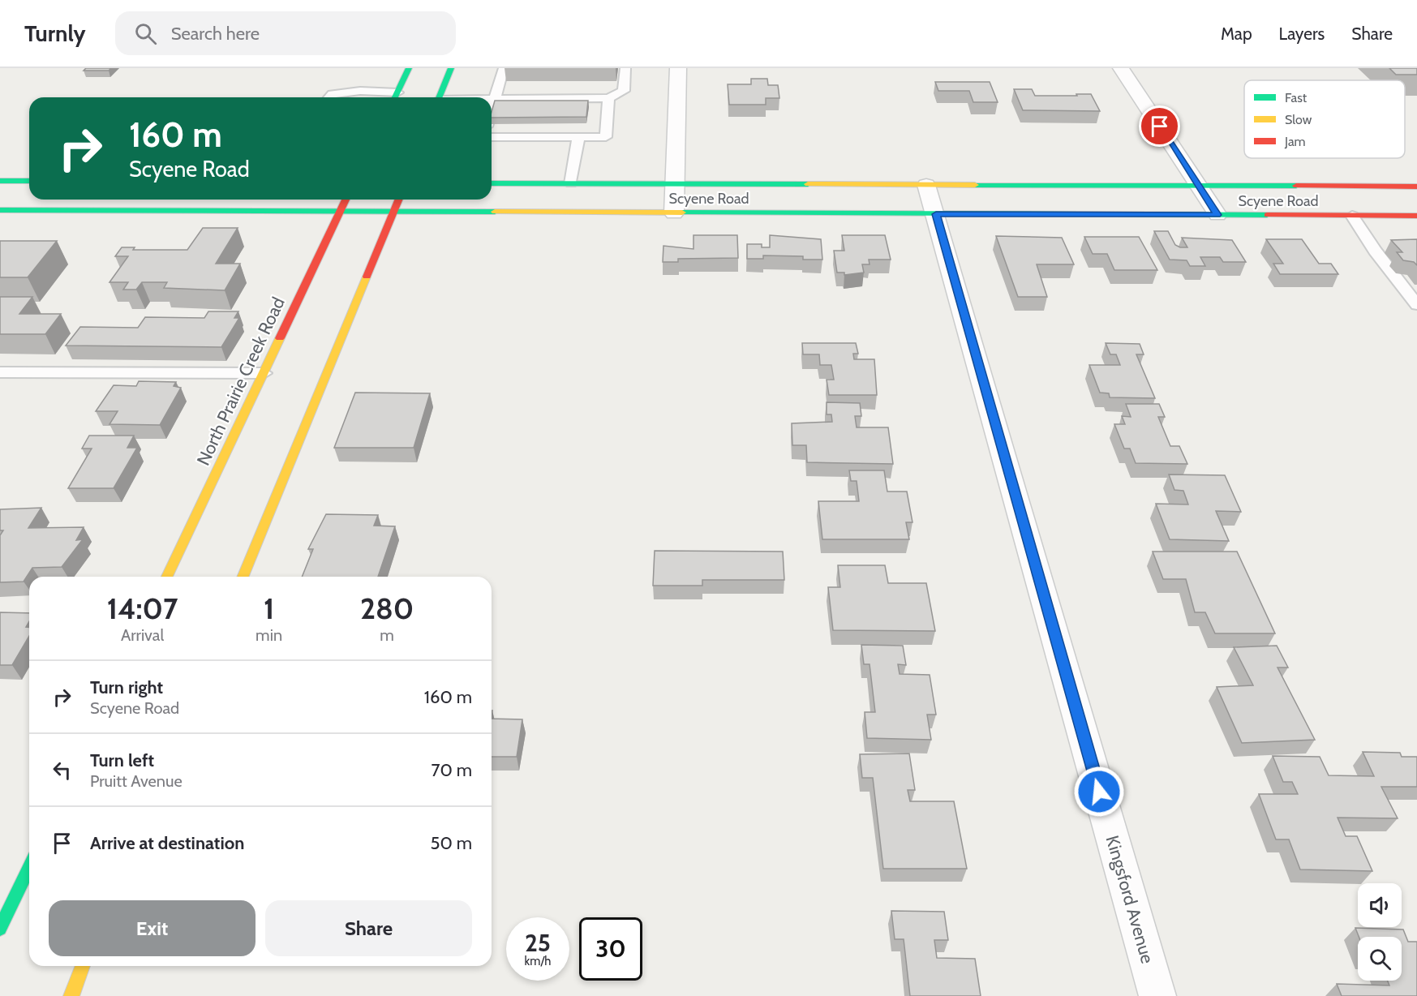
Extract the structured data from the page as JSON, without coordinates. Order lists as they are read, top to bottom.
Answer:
{
  "streets": {
    "main road": ["Scyene Road", "North Prairie Creek Road"],
    "street": ["Kingsford Avenue"]
  },
  "crossings": [
    ["Scyene Road", "North Prairie Creek Road"],
    ["Scyene Road", "Kingsford Avenue"]
  ],
  "legend": ["Fast", "Slow", "Jam"],
  "page": {
    "header": "Turnly",
    "search": "Search here",
    "nav": ["Map", "Layers", "Share"],
    "turn": ["160 m", "Scyene Road"],
    "eta": [
      "14:07",
      "Arrival",
      "1",
      "min",
      "280",
      "m"
    ],
    "list": [
      {
        "name": "Turn right",
        "note": "Scyene Road",
        "value": "160 m"
      },
      {
        "name": "Turn left",
        "note": "Pruitt Avenue",
        "value": "70 m"
      },
      {
        "name": "Arrive at destination",
        "value": "50 m"
      }
    ],
    "buttons": ["Exit", "Share"],
    "speed": "25 km/h",
    "limit": "30"
  }
}
